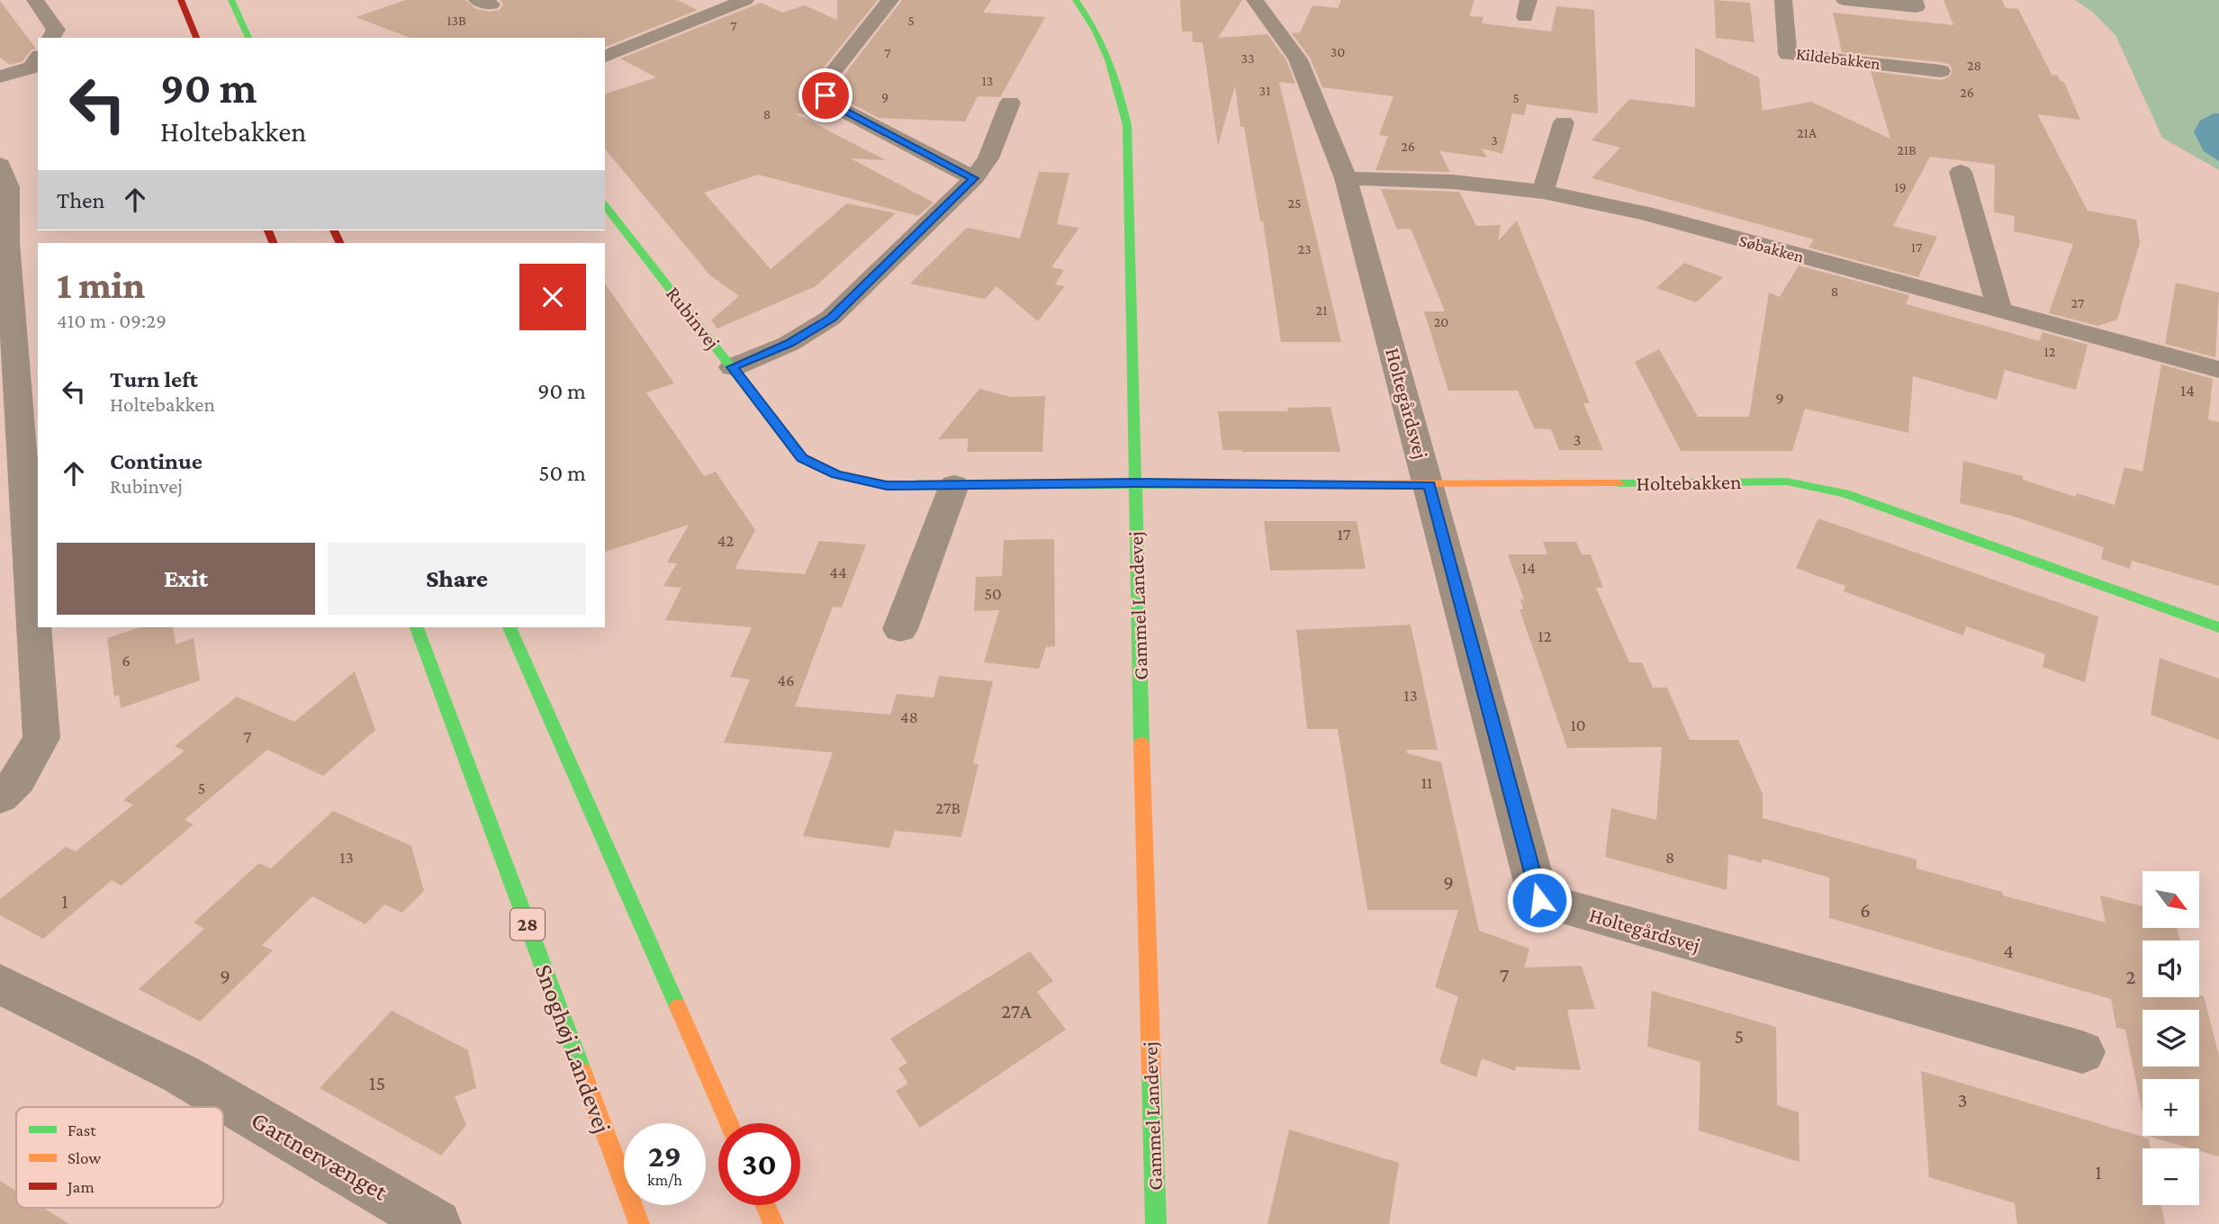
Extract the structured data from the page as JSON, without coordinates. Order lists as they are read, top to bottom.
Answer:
{
  "streets": {
    "street": [
      "Kildebakken",
      "Søbakken",
      "Rubinvej",
      "Holtegårdsvej",
      "Holtebakken",
      "Gammel Landevej",
      "28",
      "Snoghøj Landevej",
      "Gartnervænget"
    ]
  },
  "crossings": [
    ["Søbakken", "Holtegårdsvej"],
    ["Rubinvej", "Holtebakken"],
    ["Rubinvej", "Gammel Landevej"],
    ["Holtegårdsvej", "Holtebakken"],
    ["Holtebakken", "Gammel Landevej"]
  ],
  "house_numbers": [
    "13B",
    "5",
    "7",
    "30",
    "7",
    "33",
    "28",
    "13",
    "31",
    "26",
    "9",
    "5",
    "8",
    "21A",
    "3",
    "26",
    "21B",
    "19",
    "25",
    "17",
    "23",
    "8",
    "27",
    "21",
    "20",
    "12",
    "14",
    "9",
    "3",
    "17",
    "42",
    "14",
    "44",
    "50",
    "12",
    "6",
    "46",
    "13",
    "48",
    "10",
    "7",
    "11",
    "5",
    "27B",
    "13",
    "8",
    "9",
    "1",
    "6",
    "4",
    "7",
    "9",
    "2",
    "27A",
    "5",
    "15",
    "3",
    "1"
  ],
  "legend": ["Fast", "Slow", "Jam"],
  "north": "bottom right",
  "page": {
    "turn": ["90 m", "Holtebakken"],
    "then": "Then",
    "heading": ["1 min", "410 m · 09:29"],
    "list": [
      {
        "name": "Turn left",
        "note": "Holtebakken",
        "value": "90 m"
      },
      {
        "name": "Continue",
        "note": "Rubinvej",
        "value": "50 m"
      }
    ],
    "buttons": ["Exit", "Share"],
    "map_buttons": ["+", "−"],
    "speed": "29 km/h",
    "limit": "30"
  }
}
